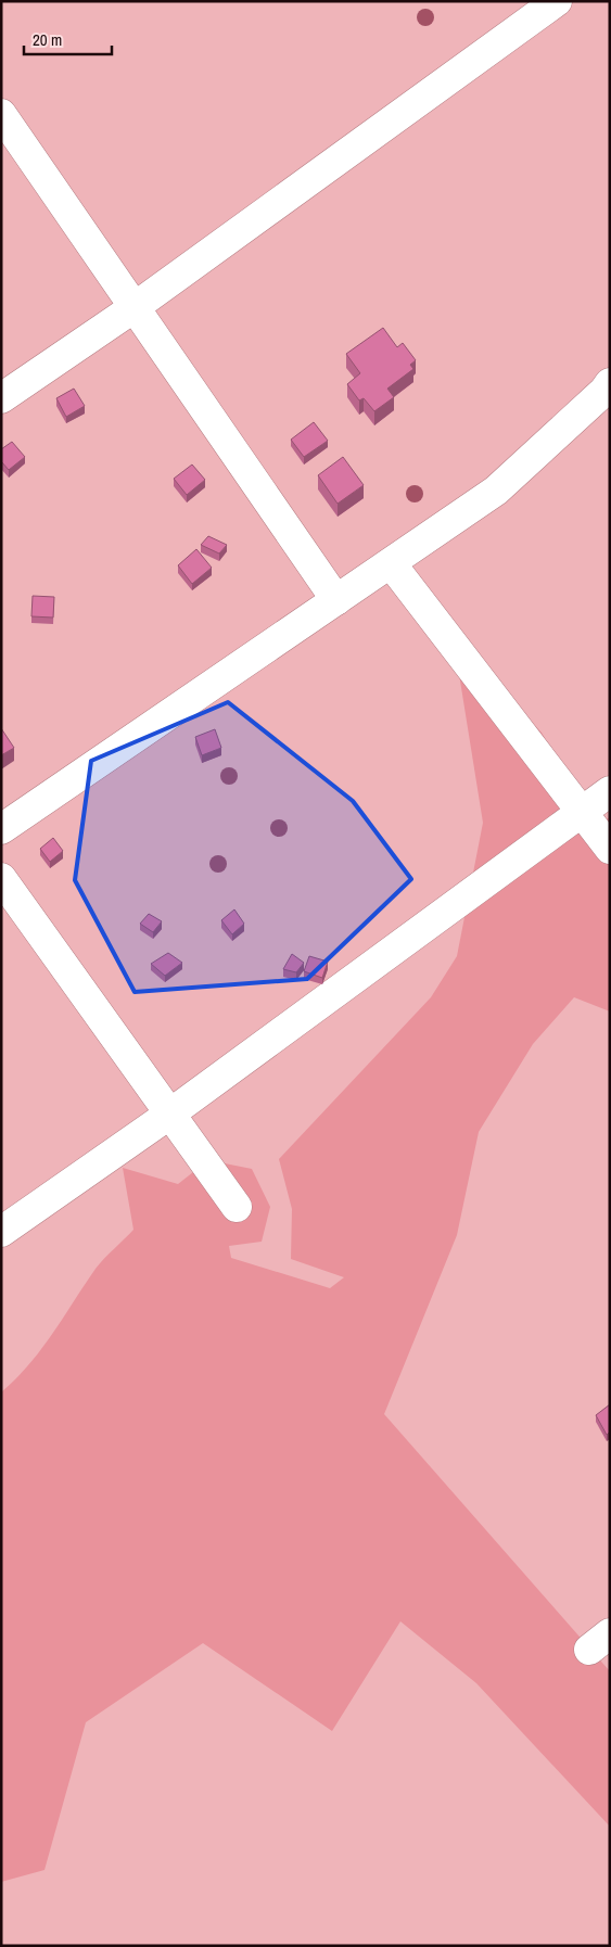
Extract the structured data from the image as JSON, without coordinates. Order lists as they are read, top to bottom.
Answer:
{
  "scale_bar": "20 m"
}
